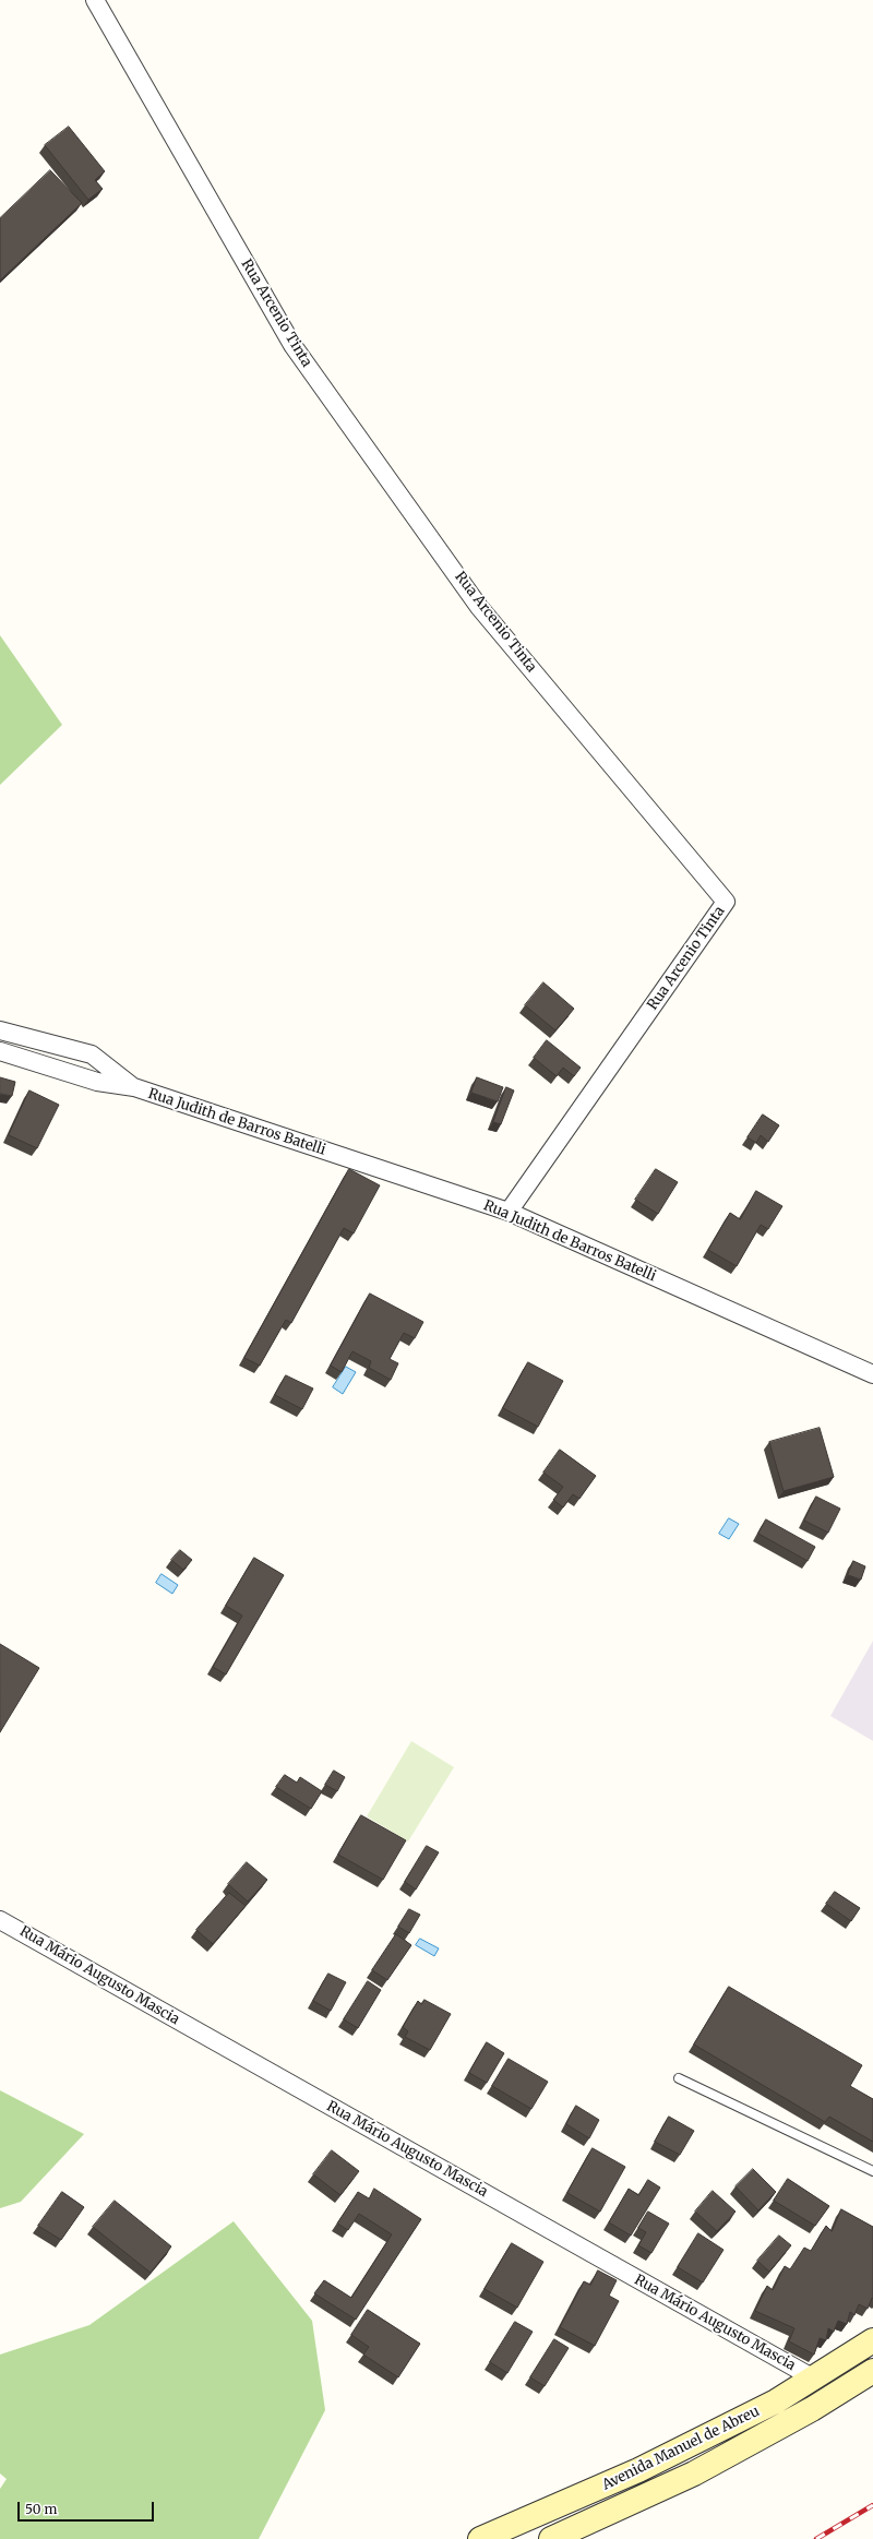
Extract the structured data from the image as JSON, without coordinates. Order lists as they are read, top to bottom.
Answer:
{
  "streets": {
    "main road": ["Avenida Manuel de Abreu"],
    "street": ["Rua Arcenio Tinta", "Rua Judith de Barros Batelli", "Rua Mário Augusto Mascia"]
  },
  "crossings": [
    ["Rua Arcenio Tinta", "Rua Judith de Barros Batelli"],
    ["Rua Mário Augusto Mascia", "Avenida Manuel de Abreu"]
  ],
  "scale_bar": "50 m"
}
